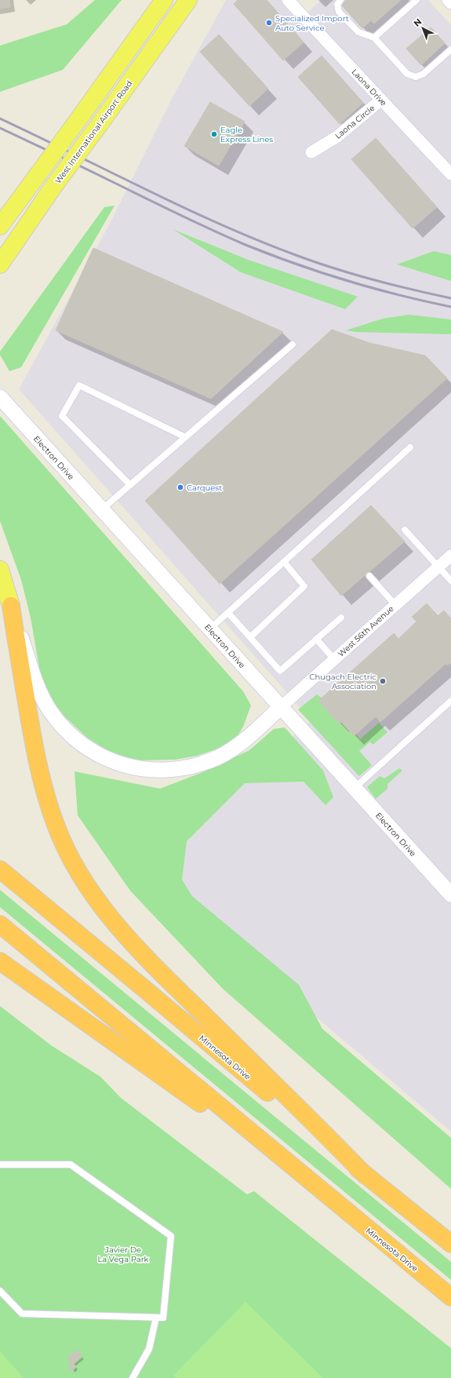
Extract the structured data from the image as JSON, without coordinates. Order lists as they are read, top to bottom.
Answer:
{
  "streets": {
    "highway": ["Minnesota Drive"],
    "main road": ["West International Airport Road"],
    "street": [
      "Laona Drive",
      "Laona Circle",
      "Electron Drive",
      "West 56th Avenue"
    ]
  },
  "crossings": [
    ["Laona Drive", "Laona Circle"],
    ["Electron Drive", "West 56th Avenue"]
  ],
  "parks": ["Javier De La Vega Park"],
  "places": [
    "Specialized Import Auto Service",
    "Eagle Express Lines",
    "Carquest",
    "Chugach Electric Association"
  ],
  "north": "top left"
}
